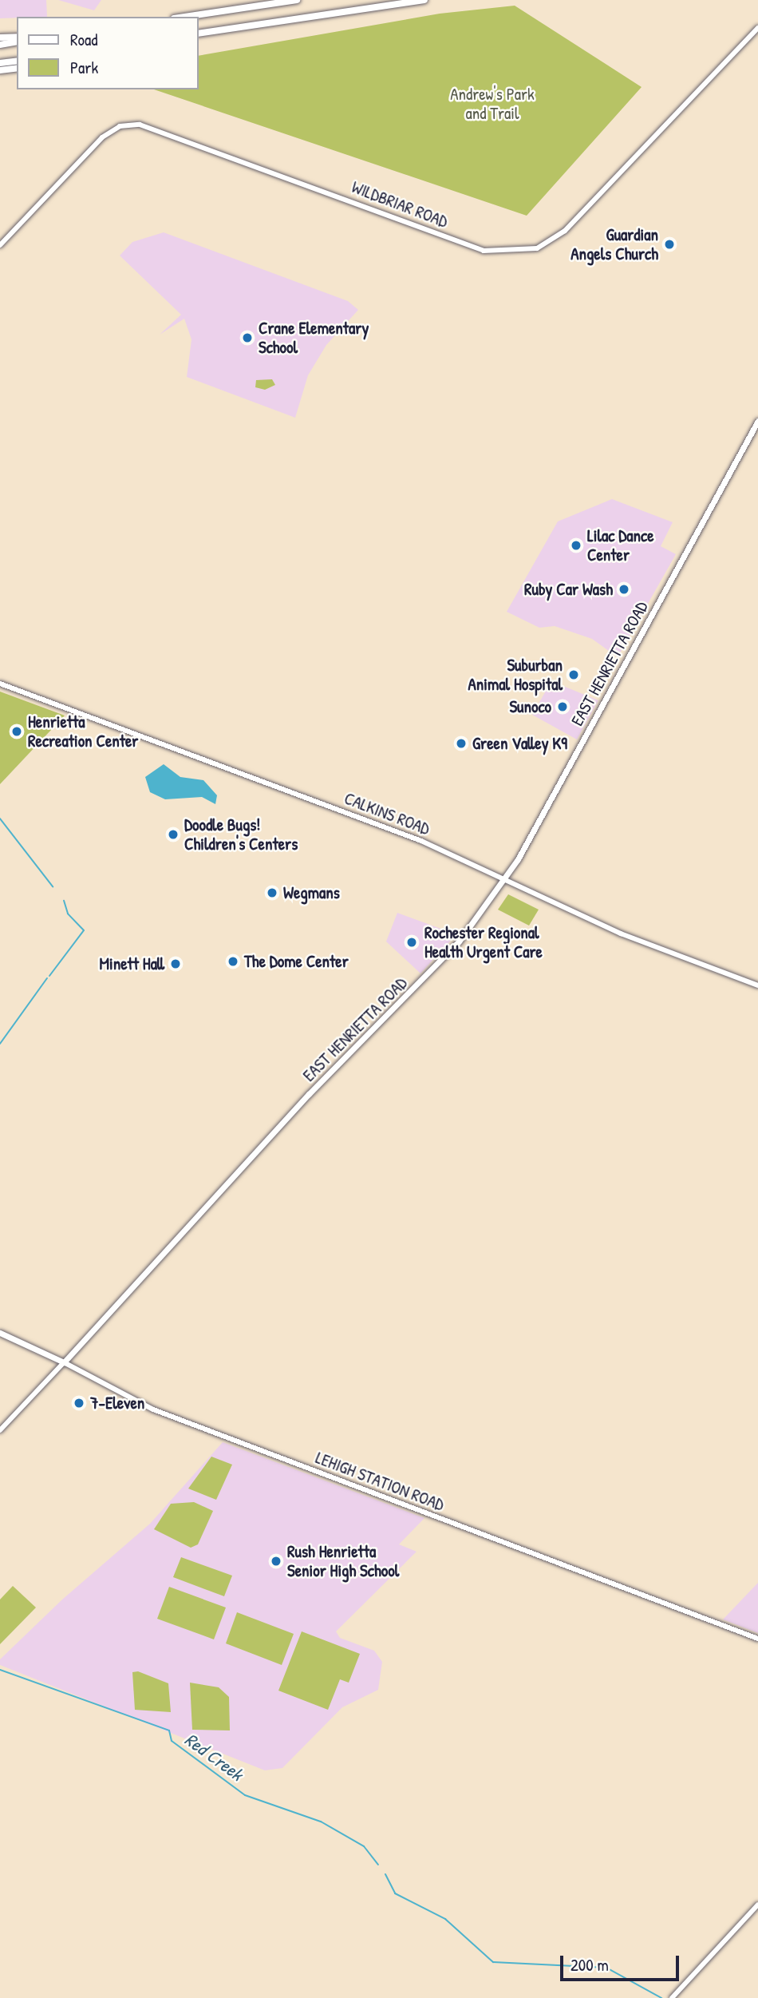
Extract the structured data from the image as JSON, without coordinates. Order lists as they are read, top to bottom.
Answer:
{
  "streets": {
    "main road": [
      "WILDBRIAR ROAD",
      "EAST HENRIETTA ROAD",
      "CALKINS ROAD",
      "LEHIGH STATION ROAD"
    ]
  },
  "crossings": [
    ["EAST HENRIETTA ROAD", "CALKINS ROAD"],
    ["EAST HENRIETTA ROAD", "LEHIGH STATION ROAD"]
  ],
  "water": ["Red Creek"],
  "parks": ["Andrew's Park and Trail"],
  "places": [
    "Guardian Angels Church",
    "Crane Elementary School",
    "Lilac Dance Center",
    "Ruby Car Wash",
    "Suburban Animal Hospital",
    "Sunoco",
    "Henrietta Recreation Center",
    "Green Valley K9",
    "Doodle Bugs! Children's Centers",
    "Wegmans",
    "Rochester Regional Health Urgent Care",
    "The Dome Center",
    "Minett Hall",
    "7-Eleven",
    "Rush Henrietta Senior High School"
  ],
  "legend": ["Road", "Park"],
  "scale_bar": "200 m"
}
